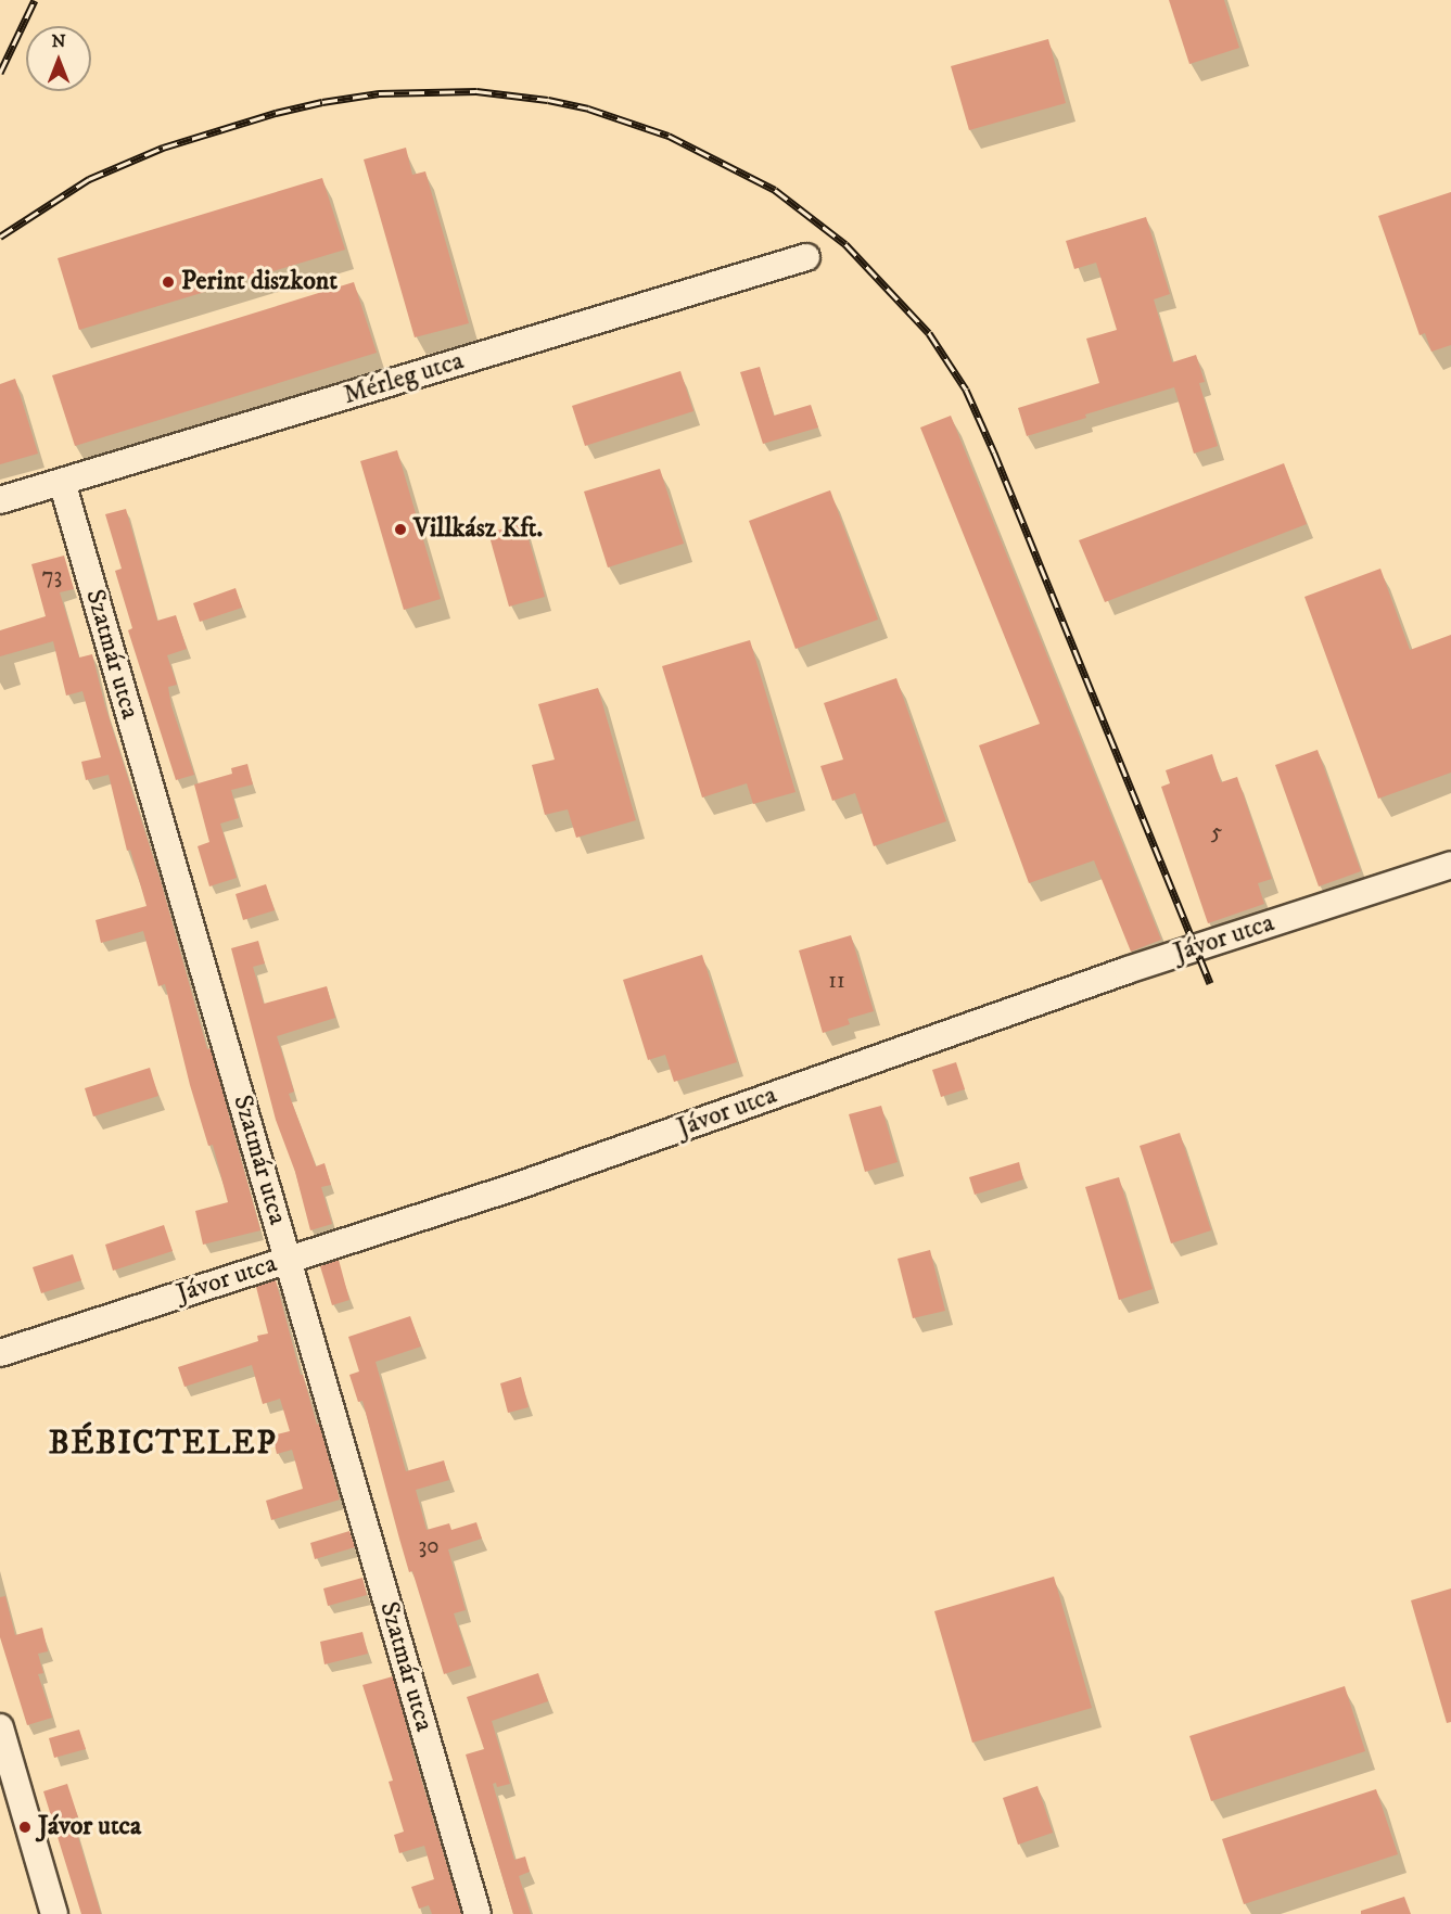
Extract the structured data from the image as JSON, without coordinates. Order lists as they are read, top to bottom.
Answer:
{
  "streets": {
    "street": ["Mérleg utca", "Szatmár utca", "Jávor utca"]
  },
  "crossings": [
    ["Mérleg utca", "Szatmár utca"],
    ["Szatmár utca", "Jávor utca"]
  ],
  "districts": ["BÉBICTELEP"],
  "places": ["Perint diszkont", "Villkász Kft.", "Jávor utca"],
  "house_numbers": [
    "73",
    "5",
    "11",
    "30"
  ],
  "north": "top"
}
